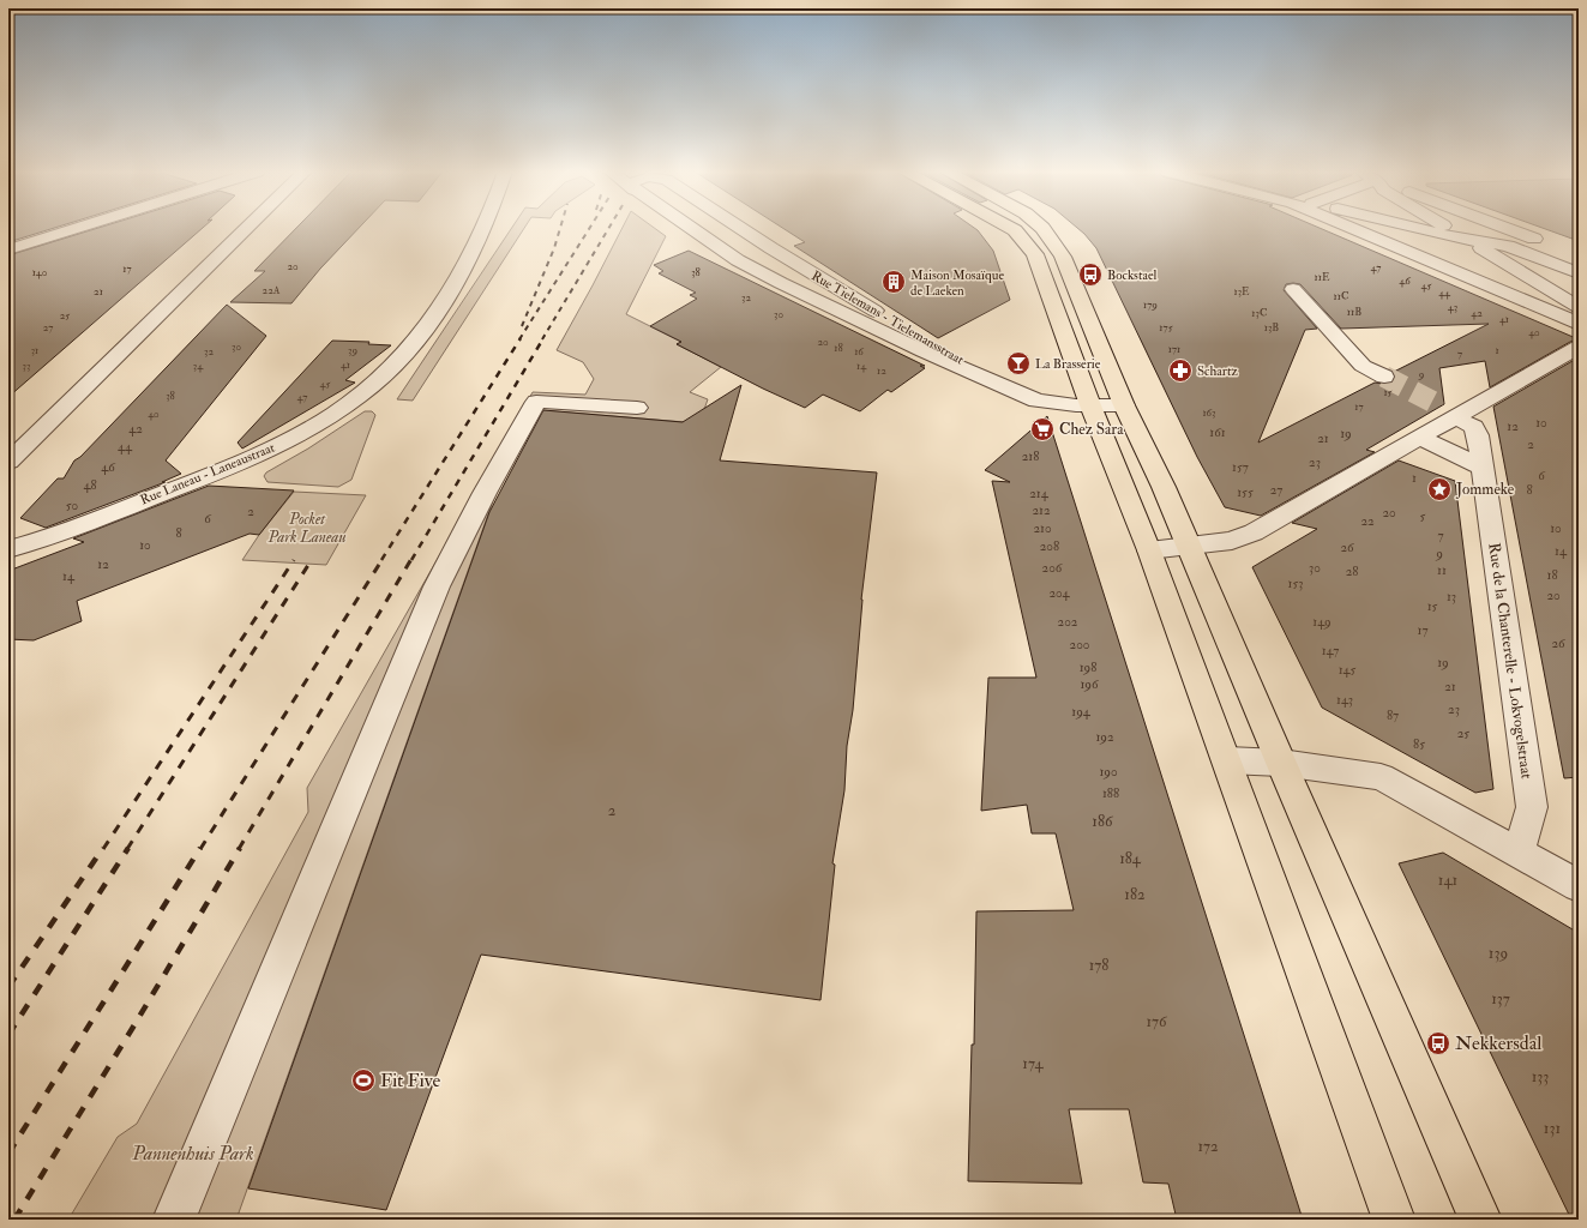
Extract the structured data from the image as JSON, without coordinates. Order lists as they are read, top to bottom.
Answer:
{
  "streets": {
    "street": ["Rue Tielemans - Tielemansstraat", "Rue Laneau - Laneaustraat", "Rue de la Chanterelle - Lokvogelstraat"]
  },
  "parks": ["Pocket Park Laneau", "Pannenhuis Park"],
  "places": {
    "bus stop": ["Bockstael", "Nekkersdal"],
    "building": ["Maison Mosaïque de Laeken"],
    "bar": ["La Brasserie"],
    "pharmacy": ["Schartz"],
    "supermarket": ["Chez Sara"],
    "place": ["Jommeke"],
    "sports": ["Fit Five"]
  },
  "house_numbers": [
    "20",
    "47",
    "17",
    "140",
    "38",
    "11E",
    "46",
    "45",
    "22A",
    "21",
    "13E",
    "44",
    "11C",
    "32",
    "179",
    "43",
    "11B",
    "13C",
    "42",
    "30",
    "25",
    "41",
    "27",
    "175",
    "13B",
    "40",
    "20",
    "30",
    "18",
    "171",
    "31",
    "39",
    "1",
    "32",
    "16",
    "7",
    "41",
    "33",
    "34",
    "14",
    "12",
    "9",
    "45",
    "15",
    "38",
    "47",
    "17",
    "163",
    "40",
    "10",
    "12",
    "42",
    "161",
    "19",
    "21",
    "2",
    "44",
    "218",
    "23",
    "46",
    "157",
    "6",
    "1",
    "48",
    "27",
    "8",
    "155",
    "214",
    "50",
    "212",
    "2",
    "20",
    "5",
    "6",
    "22",
    "210",
    "10",
    "8",
    "7",
    "10",
    "208",
    "26",
    "14",
    "9",
    "12",
    "206",
    "30",
    "11",
    "28",
    "18",
    "14",
    "153",
    "204",
    "20",
    "13",
    "15",
    "202",
    "149",
    "17",
    "26",
    "200",
    "147",
    "19",
    "198",
    "145",
    "196",
    "21",
    "143",
    "23",
    "194",
    "87",
    "25",
    "192",
    "85",
    "190",
    "188",
    "2",
    "186",
    "184",
    "141",
    "182",
    "139",
    "178",
    "137",
    "176",
    "174",
    "133",
    "131",
    "172"
  ]
}
